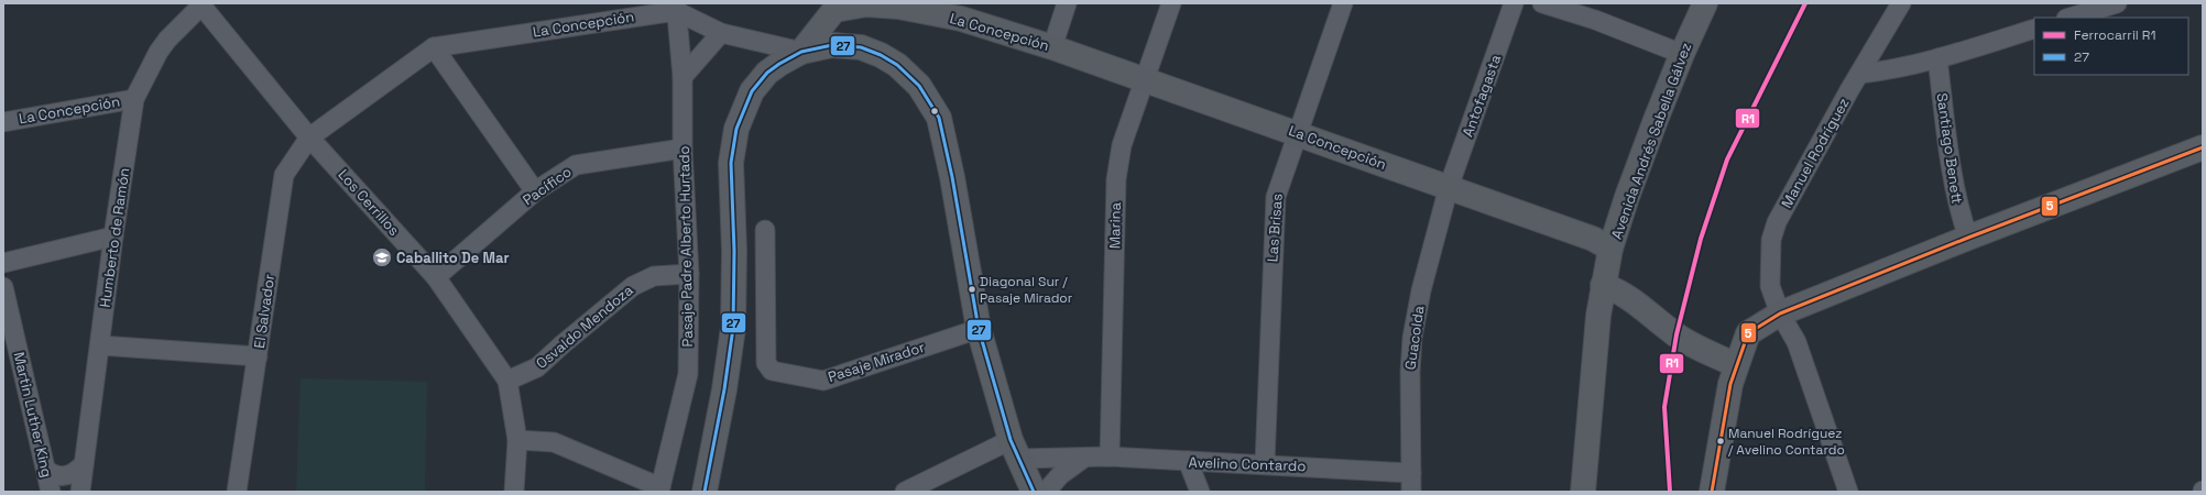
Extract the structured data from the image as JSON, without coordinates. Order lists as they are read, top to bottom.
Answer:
{
  "streets": {
    "street": [
      "La Concepción",
      "Antofagasta",
      "Avenida Andrés Sabella Gálvez",
      "Santiago Benett",
      "Manuel Rodríguez",
      "Pacífico",
      "Los Cerrillos",
      "Marina",
      "Las Brisas",
      "Humberto de Ramón",
      "Pasaje Padre Alberto Hurtado",
      "El Salvador",
      "Osvaldo Mendoza",
      "Guacolda",
      "Pasaje Mirador",
      "Martin Luther King",
      "Avelino Contardo"
    ]
  },
  "crossings": [
    ["La Concepción", "Antofagasta"],
    ["La Concepción", "Avenida Andrés Sabella Gálvez"],
    ["La Concepción", "Los Cerrillos"],
    ["La Concepción", "Marina"],
    ["La Concepción", "Las Brisas"],
    ["La Concepción", "Humberto de Ramón"],
    ["La Concepción", "Pasaje Padre Alberto Hurtado"],
    ["La Concepción", "El Salvador"],
    ["La Concepción", "Guacolda"],
    ["Antofagasta", "Guacolda"],
    ["Pacífico", "Los Cerrillos"],
    ["Pacífico", "Pasaje Padre Alberto Hurtado"],
    ["Los Cerrillos", "Humberto de Ramón"],
    ["Los Cerrillos", "El Salvador"],
    ["Los Cerrillos", "Osvaldo Mendoza"],
    ["Marina", "Avelino Contardo"],
    ["Las Brisas", "Avelino Contardo"],
    ["Pasaje Padre Alberto Hurtado", "Osvaldo Mendoza"],
    ["Guacolda", "Avelino Contardo"]
  ],
  "places": {
    "school or university": ["Caballito De Mar"],
    "other": ["Diagonal Sur / Pasaje Mirador", "Manuel Rodríguez / Avelino Contardo"]
  },
  "lines": ["rail line R1", "transit line 27", "transit line 5"],
  "legend": ["Ferrocarril R1", "27"]
}
